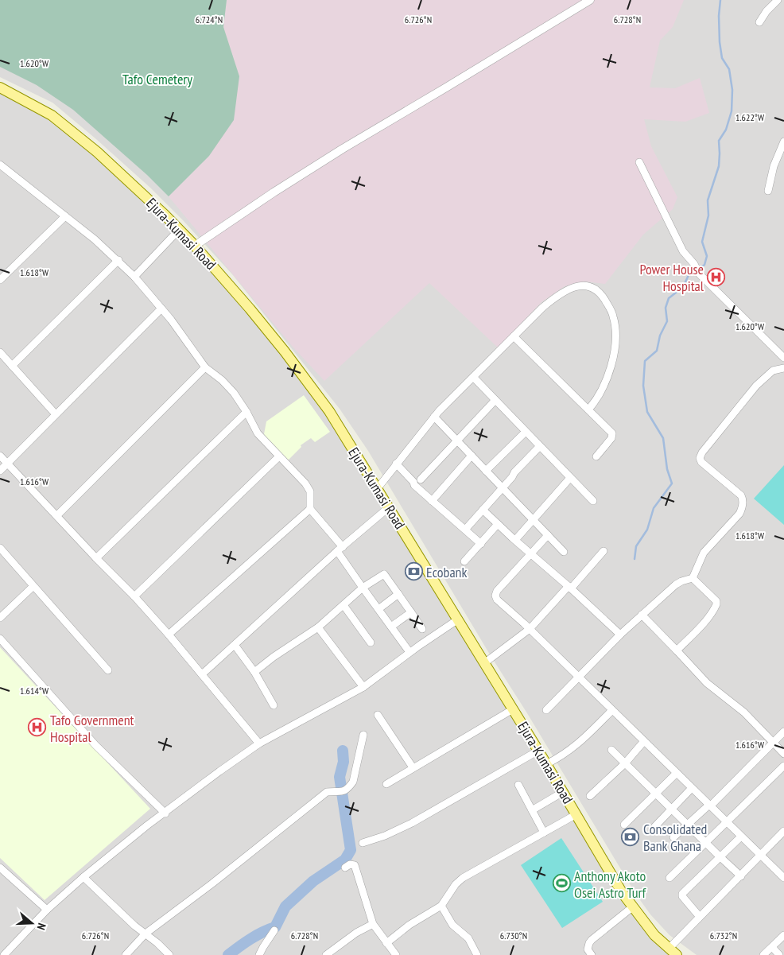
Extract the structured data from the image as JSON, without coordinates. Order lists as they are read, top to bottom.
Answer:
{
  "streets": {
    "main road": ["Ejura-Kumasi Road"]
  },
  "parks": ["Tafo Cemetery"],
  "places": {
    "hospital": ["Power House Hospital", "Tafo Government Hospital"],
    "bank": ["Ecobank", "Consolidated Bank Ghana"],
    "sports": ["Anthony Akoto Osei Astro Turf"]
  },
  "north": "right",
  "coordinates": [
    "6.724°N",
    "6.726°N",
    "6.728°N",
    "1.620°W",
    "1.622°W",
    "1.618°W",
    "1.616°W",
    "1.614°W",
    "6.730°N",
    "6.732°N"
  ]
}
